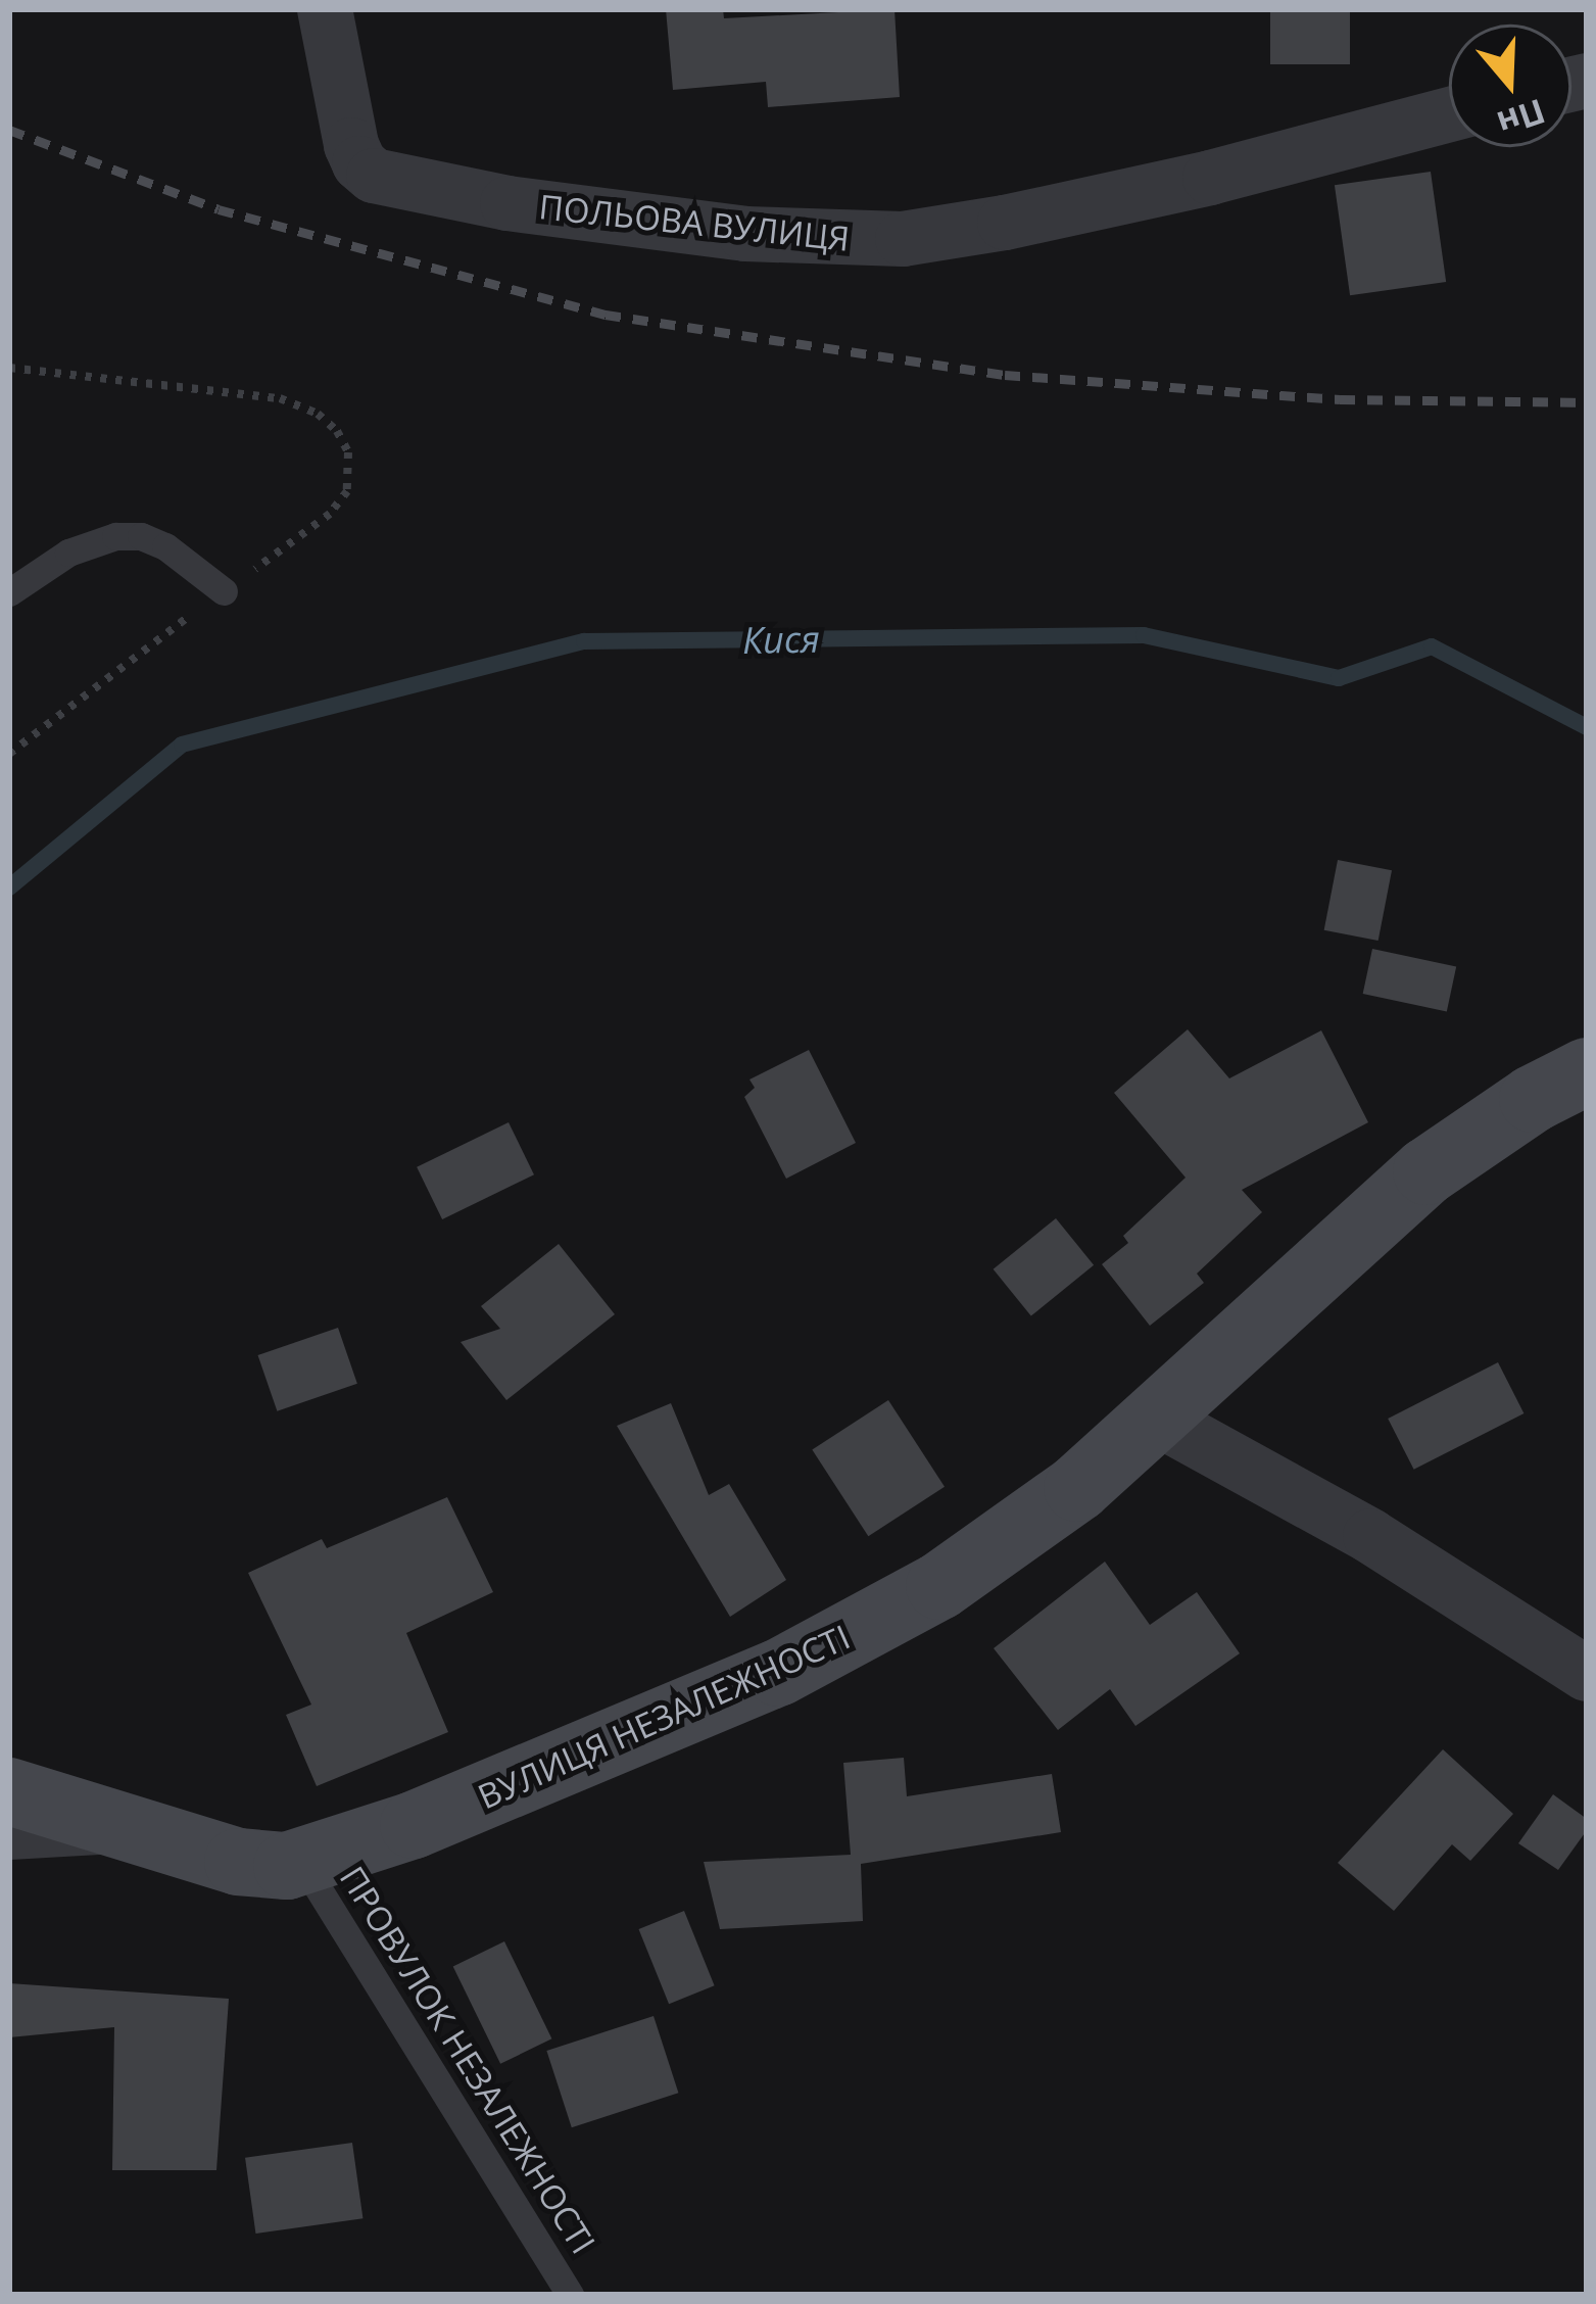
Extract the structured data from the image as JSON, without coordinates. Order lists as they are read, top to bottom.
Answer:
{
  "streets": {
    "street": ["ПОЛЬОВА ВУЛИЦЯ", "ВУЛИЦЯ НЕЗАЛЕЖНОСТІ"],
    "lane": ["ПРОВУЛОК НЕЗАЛЕЖНОСТІ"]
  },
  "crossings": [
    ["ВУЛИЦЯ НЕЗАЛЕЖНОСТІ", "ПРОВУЛОК НЕЗАЛЕЖНОСТІ"]
  ],
  "water": ["Кися"],
  "north": "bottom"
}
